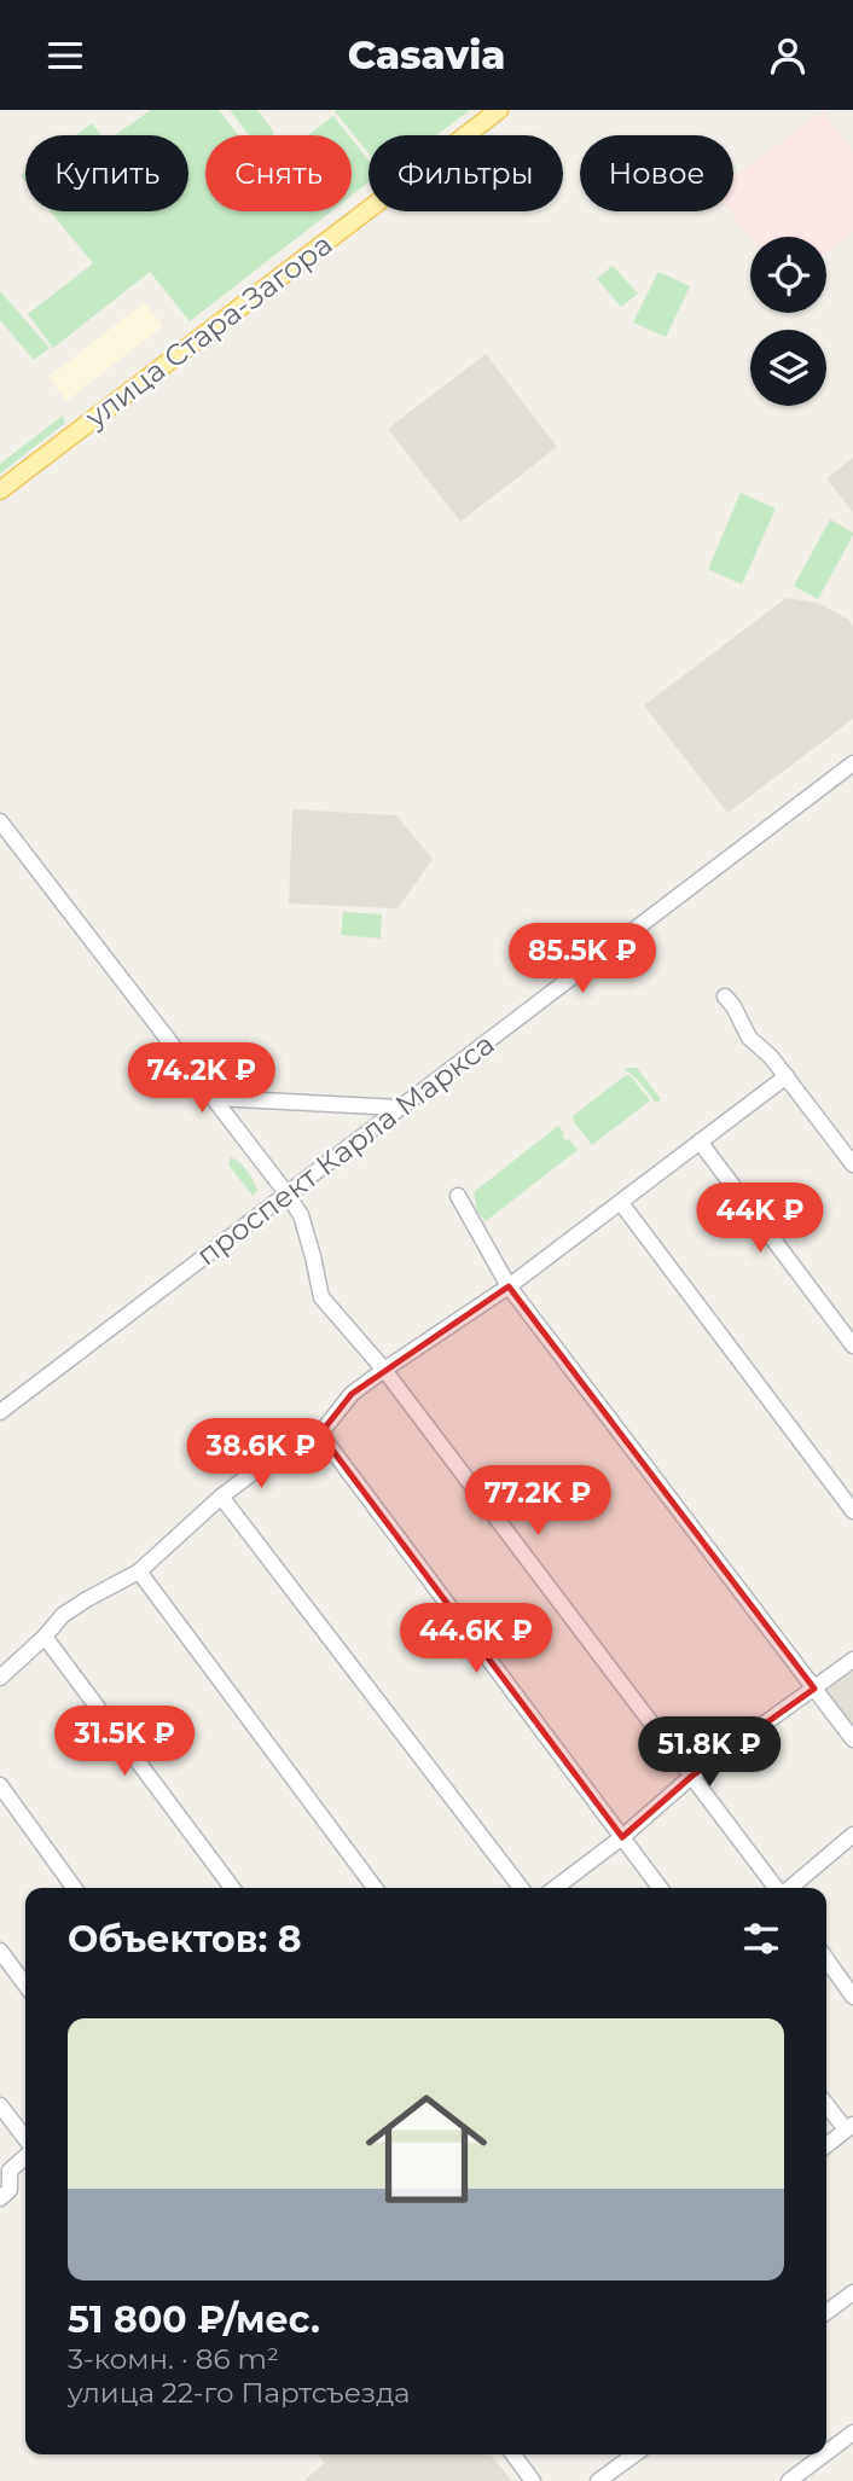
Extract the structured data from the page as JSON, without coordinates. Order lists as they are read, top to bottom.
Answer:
{
  "streets": {
    "main road": ["улица Стара-Загора"],
    "street": ["проспект Карла Маркса"]
  },
  "page": {
    "header": "Casavia",
    "chip": [
      "Купить",
      "Снять",
      "Фильтры",
      "Новое"
    ],
    "price": [
      "85.5K ₽",
      "74.2K ₽",
      "44K ₽",
      "38.6K ₽",
      "77.2K ₽",
      "44.6K ₽",
      "31.5K ₽",
      "51.8K ₽"
    ],
    "heading": "Объектов: 8",
    "list": [
      {
        "name": "51 800 ₽/мес.",
        "note": "3-комн. · 86 m² · улица 22-го Партсъезда"
      }
    ]
  }
}
